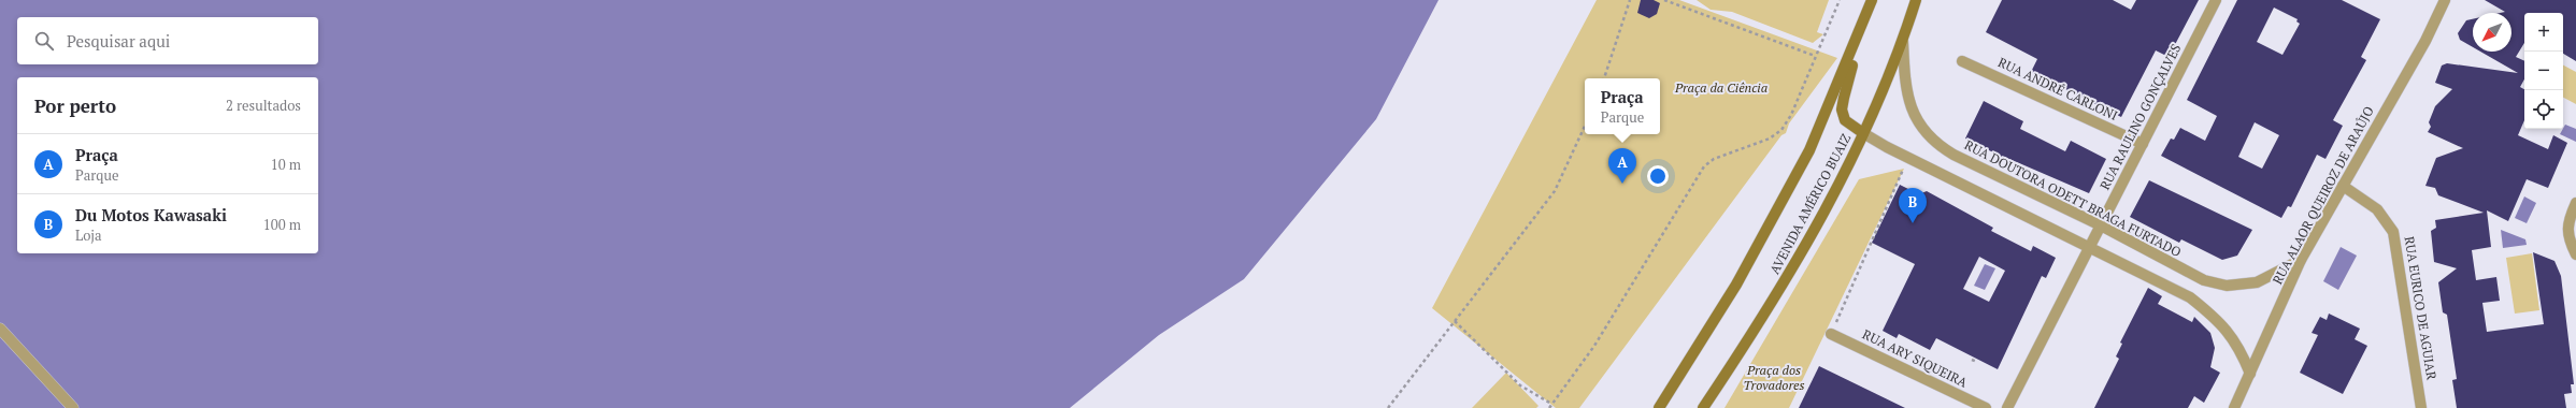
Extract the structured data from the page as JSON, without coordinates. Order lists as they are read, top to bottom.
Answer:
{
  "streets": {
    "main road": ["AVENIDA AMÉRICO BUAIZ"],
    "street": [
      "RUA ANDRÉ CARLONI",
      "RUA RAULINO GONÇALVES",
      "RUA ALAOR QUEIROZ DE ARAÚJO",
      "RUA DOUTORA ODETT BRAGA FURTADO",
      "RUA EURICO DE AGUIAR",
      "RUA ARY SIQUEIRA"
    ]
  },
  "crossings": [
    ["RUA ANDRÉ CARLONI", "RUA RAULINO GONÇALVES"],
    ["RUA RAULINO GONÇALVES", "RUA DOUTORA ODETT BRAGA FURTADO"],
    ["RUA ALAOR QUEIROZ DE ARAÚJO", "RUA DOUTORA ODETT BRAGA FURTADO"],
    ["RUA ALAOR QUEIROZ DE ARAÚJO", "RUA EURICO DE AGUIAR"],
    ["RUA DOUTORA ODETT BRAGA FURTADO", "AVENIDA AMÉRICO BUAIZ"]
  ],
  "parks": ["Praça da Ciência", "Praça dos Trovadores"],
  "north": "bottom left",
  "page": {
    "map_buttons": ["+", "−"],
    "search": "Pesquisar aqui",
    "heading": ["Por perto", "2 resultados"],
    "popup": ["Praça", "Parque"],
    "list": [
      {
        "mark": "A",
        "name": "Praça",
        "note": "Parque",
        "value": "10 m"
      },
      {
        "mark": "B",
        "name": "Du Motos Kawasaki",
        "note": "Loja",
        "value": "100 m"
      }
    ],
    "pins": ["A", "B"]
  }
}
